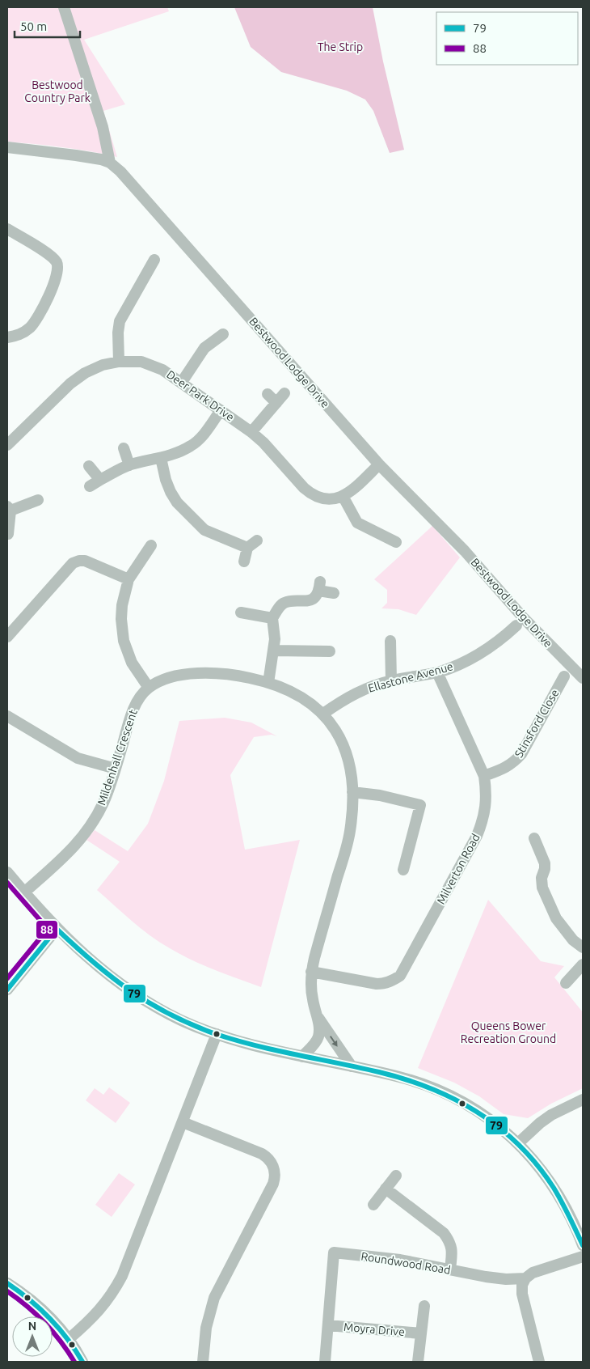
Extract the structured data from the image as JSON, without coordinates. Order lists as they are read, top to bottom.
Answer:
{
  "streets": {
    "street": [
      "Bestwood Lodge Drive",
      "Deer Park Drive",
      "Ellastone Avenue",
      "Stinsford Close",
      "Mildenhall Crescent",
      "Milverton Road",
      "Roundwood Road",
      "Moyra Drive"
    ]
  },
  "crossings": [
    ["Bestwood Lodge Drive", "Deer Park Drive"],
    ["Ellastone Avenue", "Mildenhall Crescent"],
    ["Ellastone Avenue", "Milverton Road"],
    ["Stinsford Close", "Milverton Road"],
    ["Mildenhall Crescent", "Milverton Road"],
    ["Roundwood Road", "Moyra Drive"]
  ],
  "parks": ["The Strip", "Bestwood Country Park", "Queens Bower Recreation Ground"],
  "lines": ["transit line 88", "transit line 79"],
  "legend": ["79", "88"],
  "scale_bar": "50 m",
  "north": "top"
}
